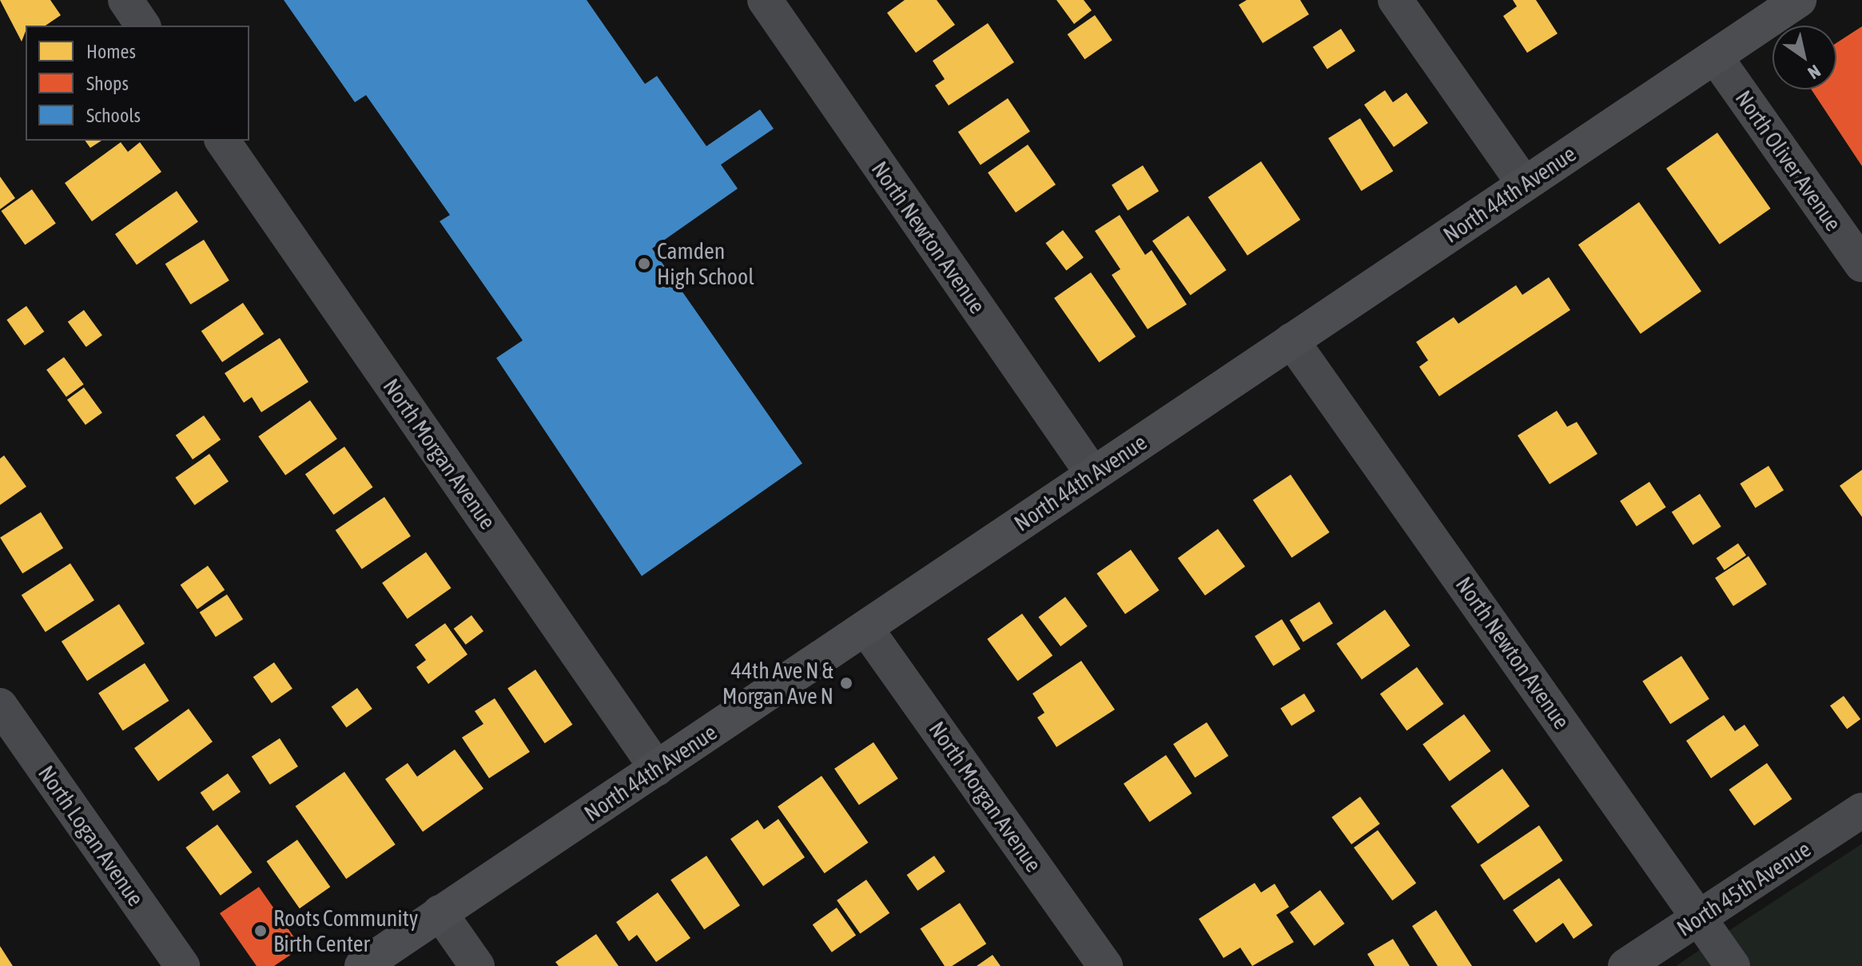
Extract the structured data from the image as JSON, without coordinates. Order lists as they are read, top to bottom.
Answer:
{
  "streets": {
    "street": [
      "North Oliver Avenue",
      "North 44th Avenue",
      "North Newton Avenue",
      "North Morgan Avenue",
      "North Logan Avenue",
      "North 45th Avenue"
    ]
  },
  "crossings": [
    ["North Oliver Avenue", "North 44th Avenue"],
    ["North 44th Avenue", "North Newton Avenue"],
    ["North 44th Avenue", "North Morgan Avenue"],
    ["North Newton Avenue", "North 45th Avenue"]
  ],
  "places": ["Camden High School", "44th Ave N & Morgan Ave N", "Roots Community Birth Center"],
  "legend": ["Homes", "Shops", "Schools"],
  "north": "bottom right"
}
